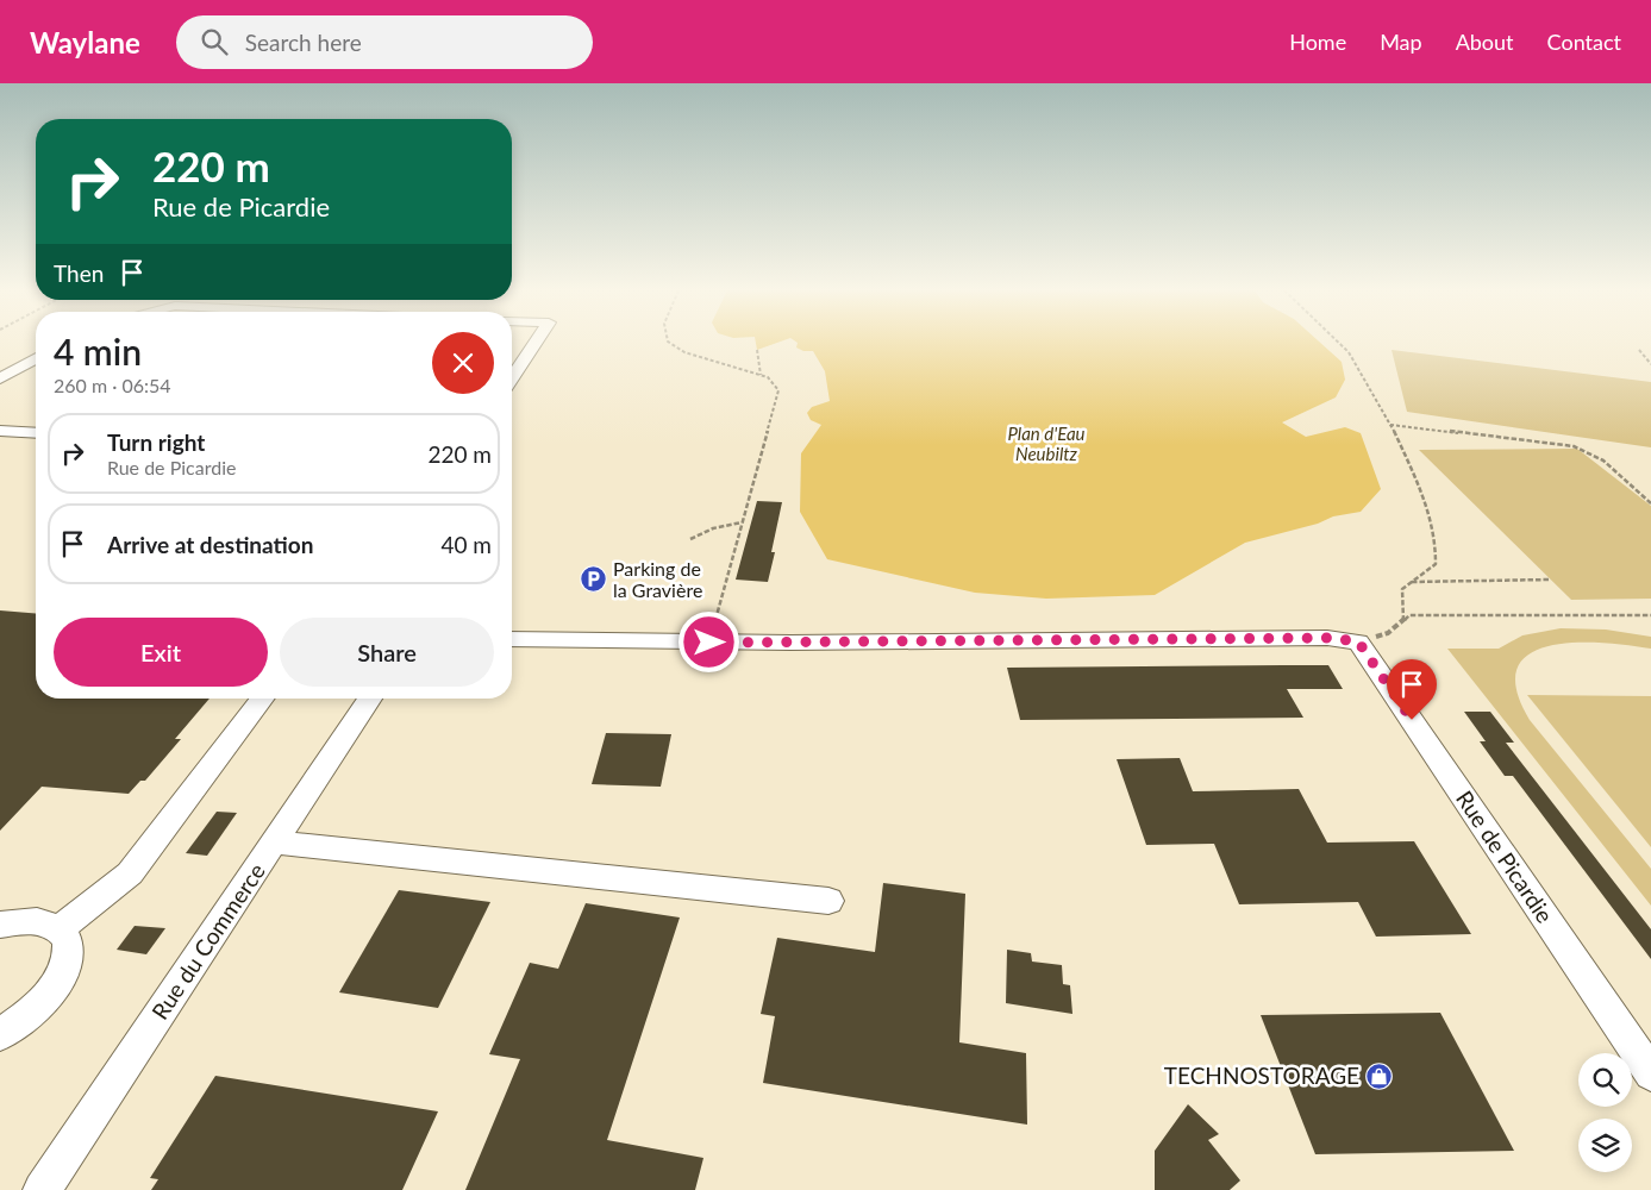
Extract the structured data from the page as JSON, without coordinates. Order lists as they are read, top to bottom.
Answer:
{
  "streets": {
    "street": ["Rue de Picardie", "Rue du Commerce"]
  },
  "water": ["Plan d'Eau Neubiltz"],
  "places": {
    "parking": ["Parking de la Gravière"],
    "shop": ["TECHNOSTORAGE"]
  },
  "page": {
    "header": "Waylane",
    "search": "Search here",
    "nav": [
      "Home",
      "Map",
      "About",
      "Contact"
    ],
    "turn": ["220 m", "Rue de Picardie"],
    "then": "Then",
    "heading": ["4 min", "260 m · 06:54"],
    "list": [
      {
        "name": "Turn right",
        "note": "Rue de Picardie",
        "value": "220 m"
      },
      {
        "name": "Arrive at destination",
        "value": "40 m"
      }
    ],
    "buttons": ["Exit", "Share"]
  }
}
